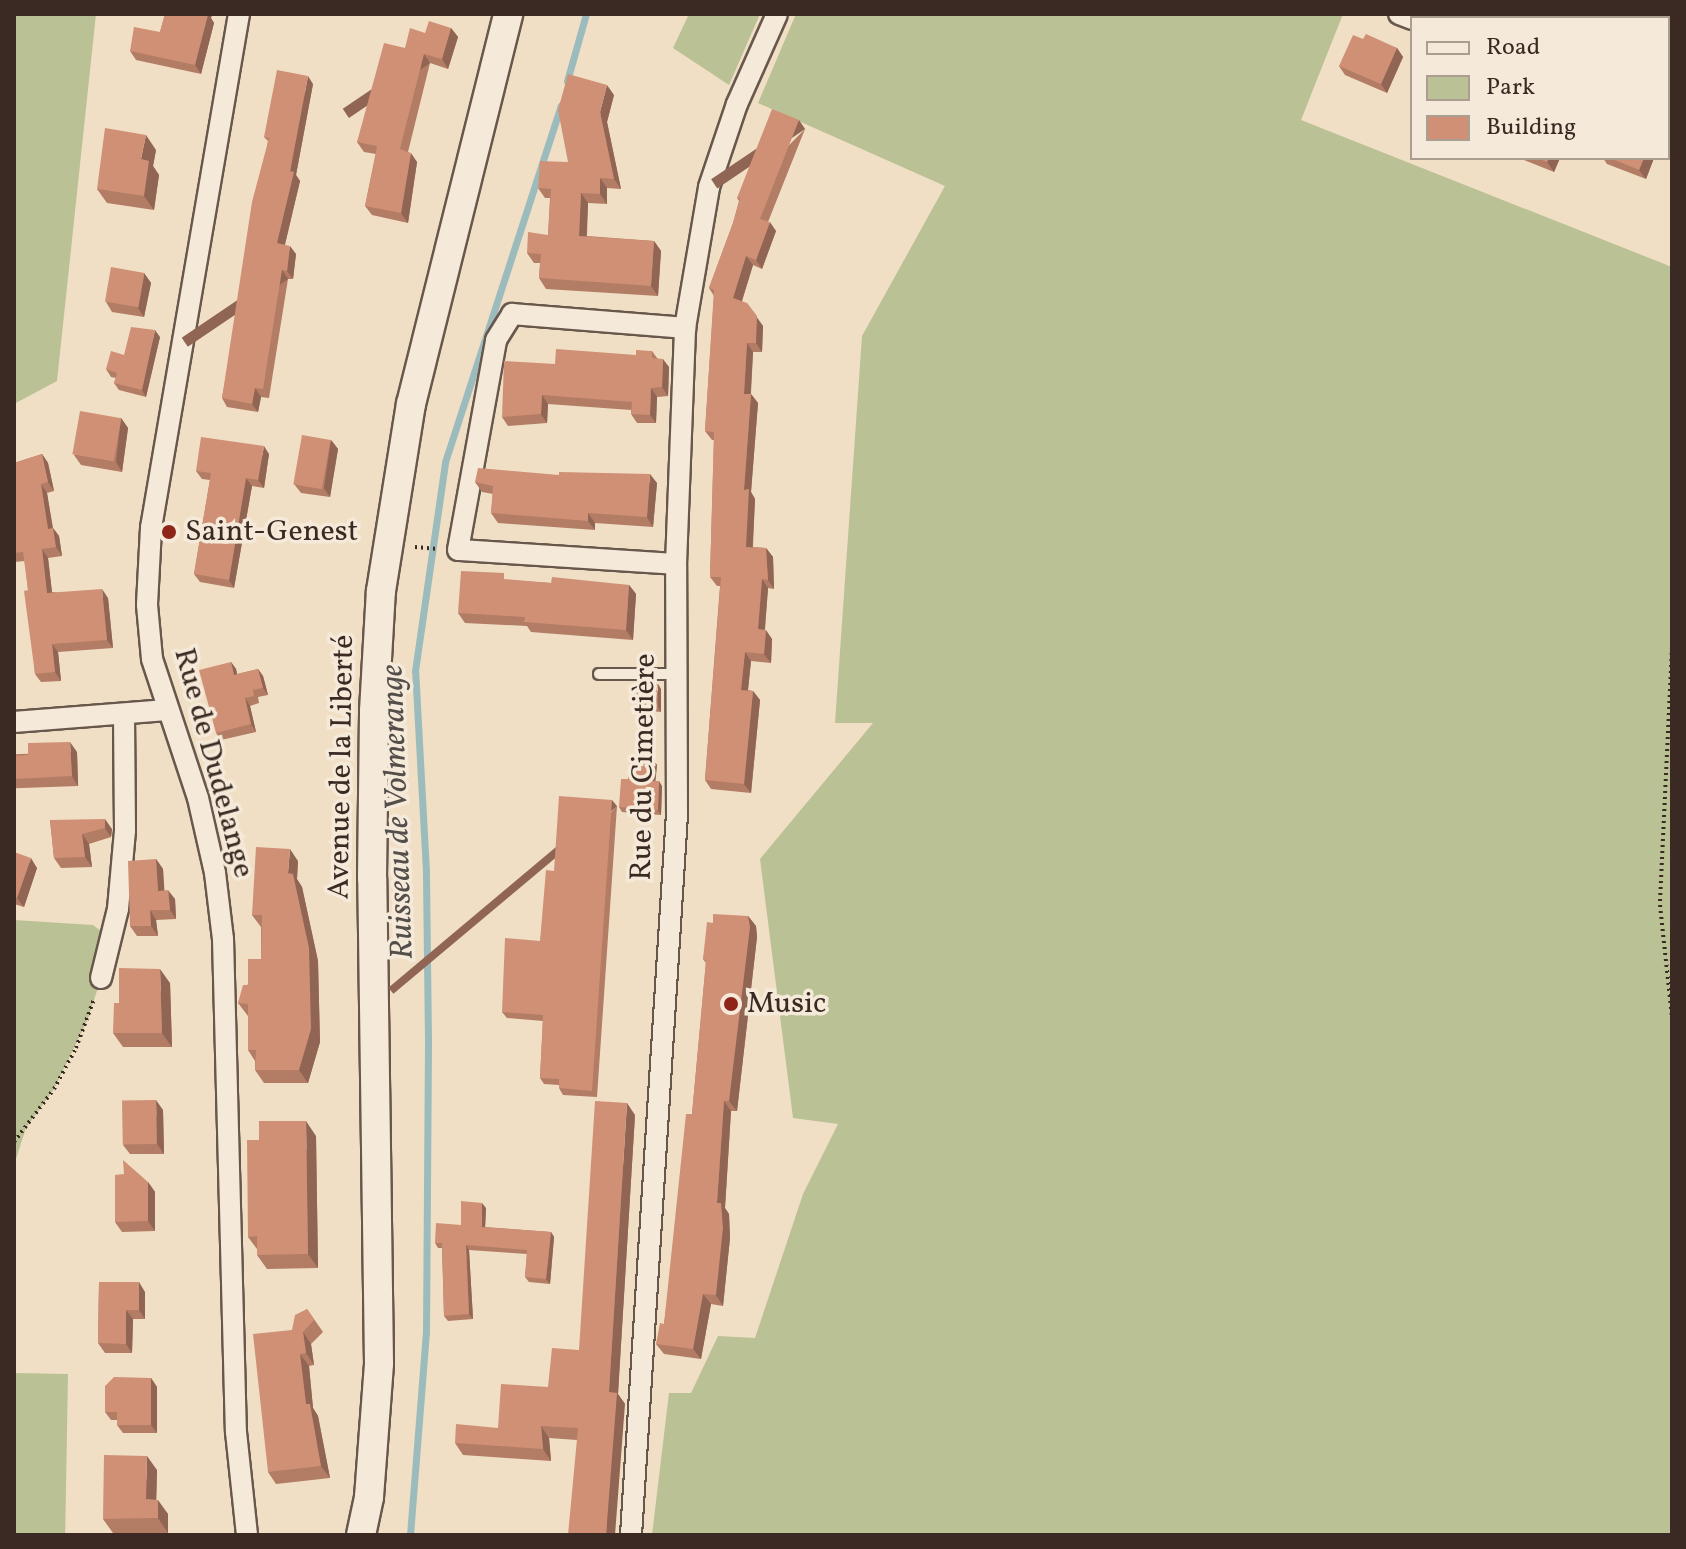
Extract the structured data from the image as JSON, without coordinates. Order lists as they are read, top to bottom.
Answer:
{
  "streets": {
    "main road": ["Avenue de la Liberté"],
    "street": ["Rue de Dudelange", "Rue du Cimetière"]
  },
  "water": ["Ruisseau de Volmerange"],
  "places": ["Saint-Genest", "Music"],
  "legend": ["Road", "Park", "Building"]
}
